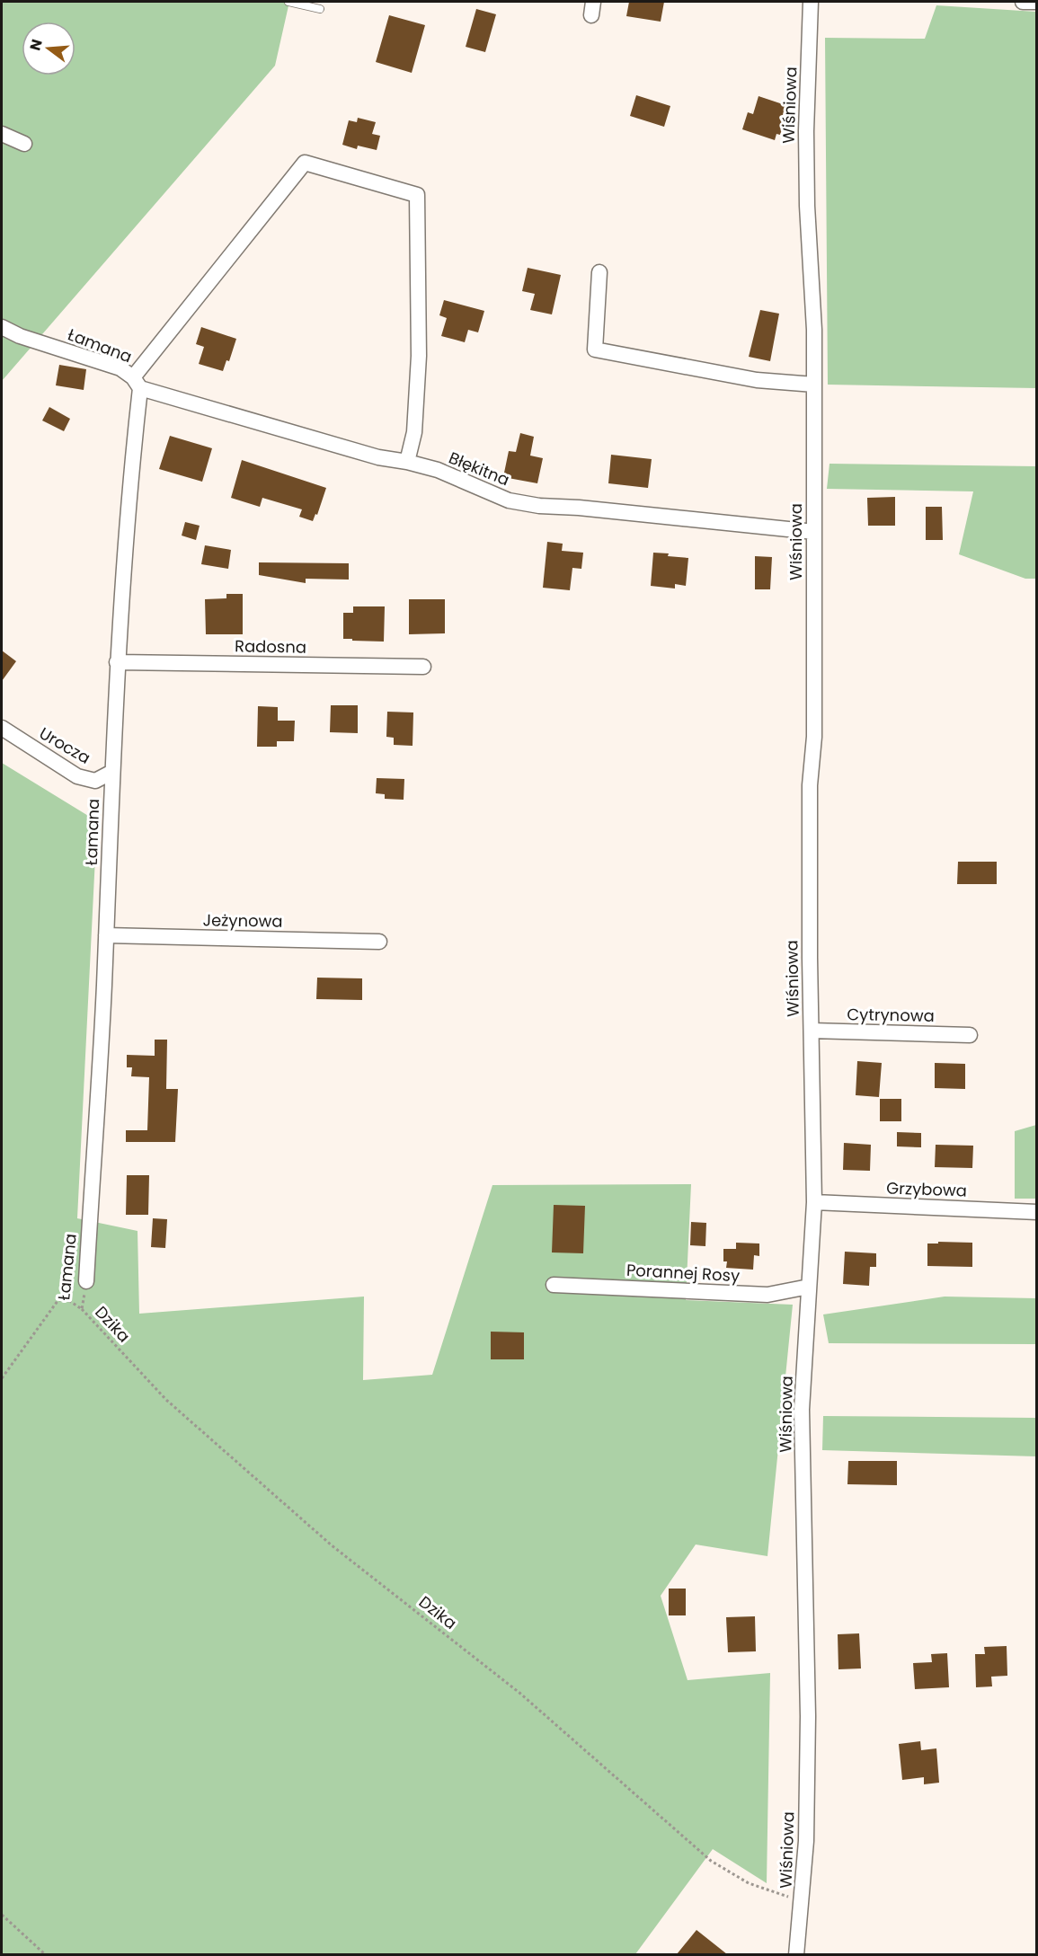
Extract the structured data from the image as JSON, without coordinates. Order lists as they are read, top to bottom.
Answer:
{
  "streets": {
    "street": [
      "Wiśniowa",
      "Łamana",
      "Błękitna",
      "Radosna",
      "Urocza",
      "Jeżynowa",
      "Cytrynowa",
      "Grzybowa",
      "Porannej Rosy"
    ],
    "path": ["Dzika"]
  },
  "crossings": [
    ["Wiśniowa", "Błękitna"],
    ["Wiśniowa", "Cytrynowa"],
    ["Wiśniowa", "Grzybowa"],
    ["Wiśniowa", "Porannej Rosy"],
    ["Wiśniowa", "Dzika"],
    ["Łamana", "Błękitna"],
    ["Łamana", "Radosna"],
    ["Łamana", "Urocza"],
    ["Łamana", "Jeżynowa"],
    ["Łamana", "Dzika"]
  ],
  "north": "left"
}
